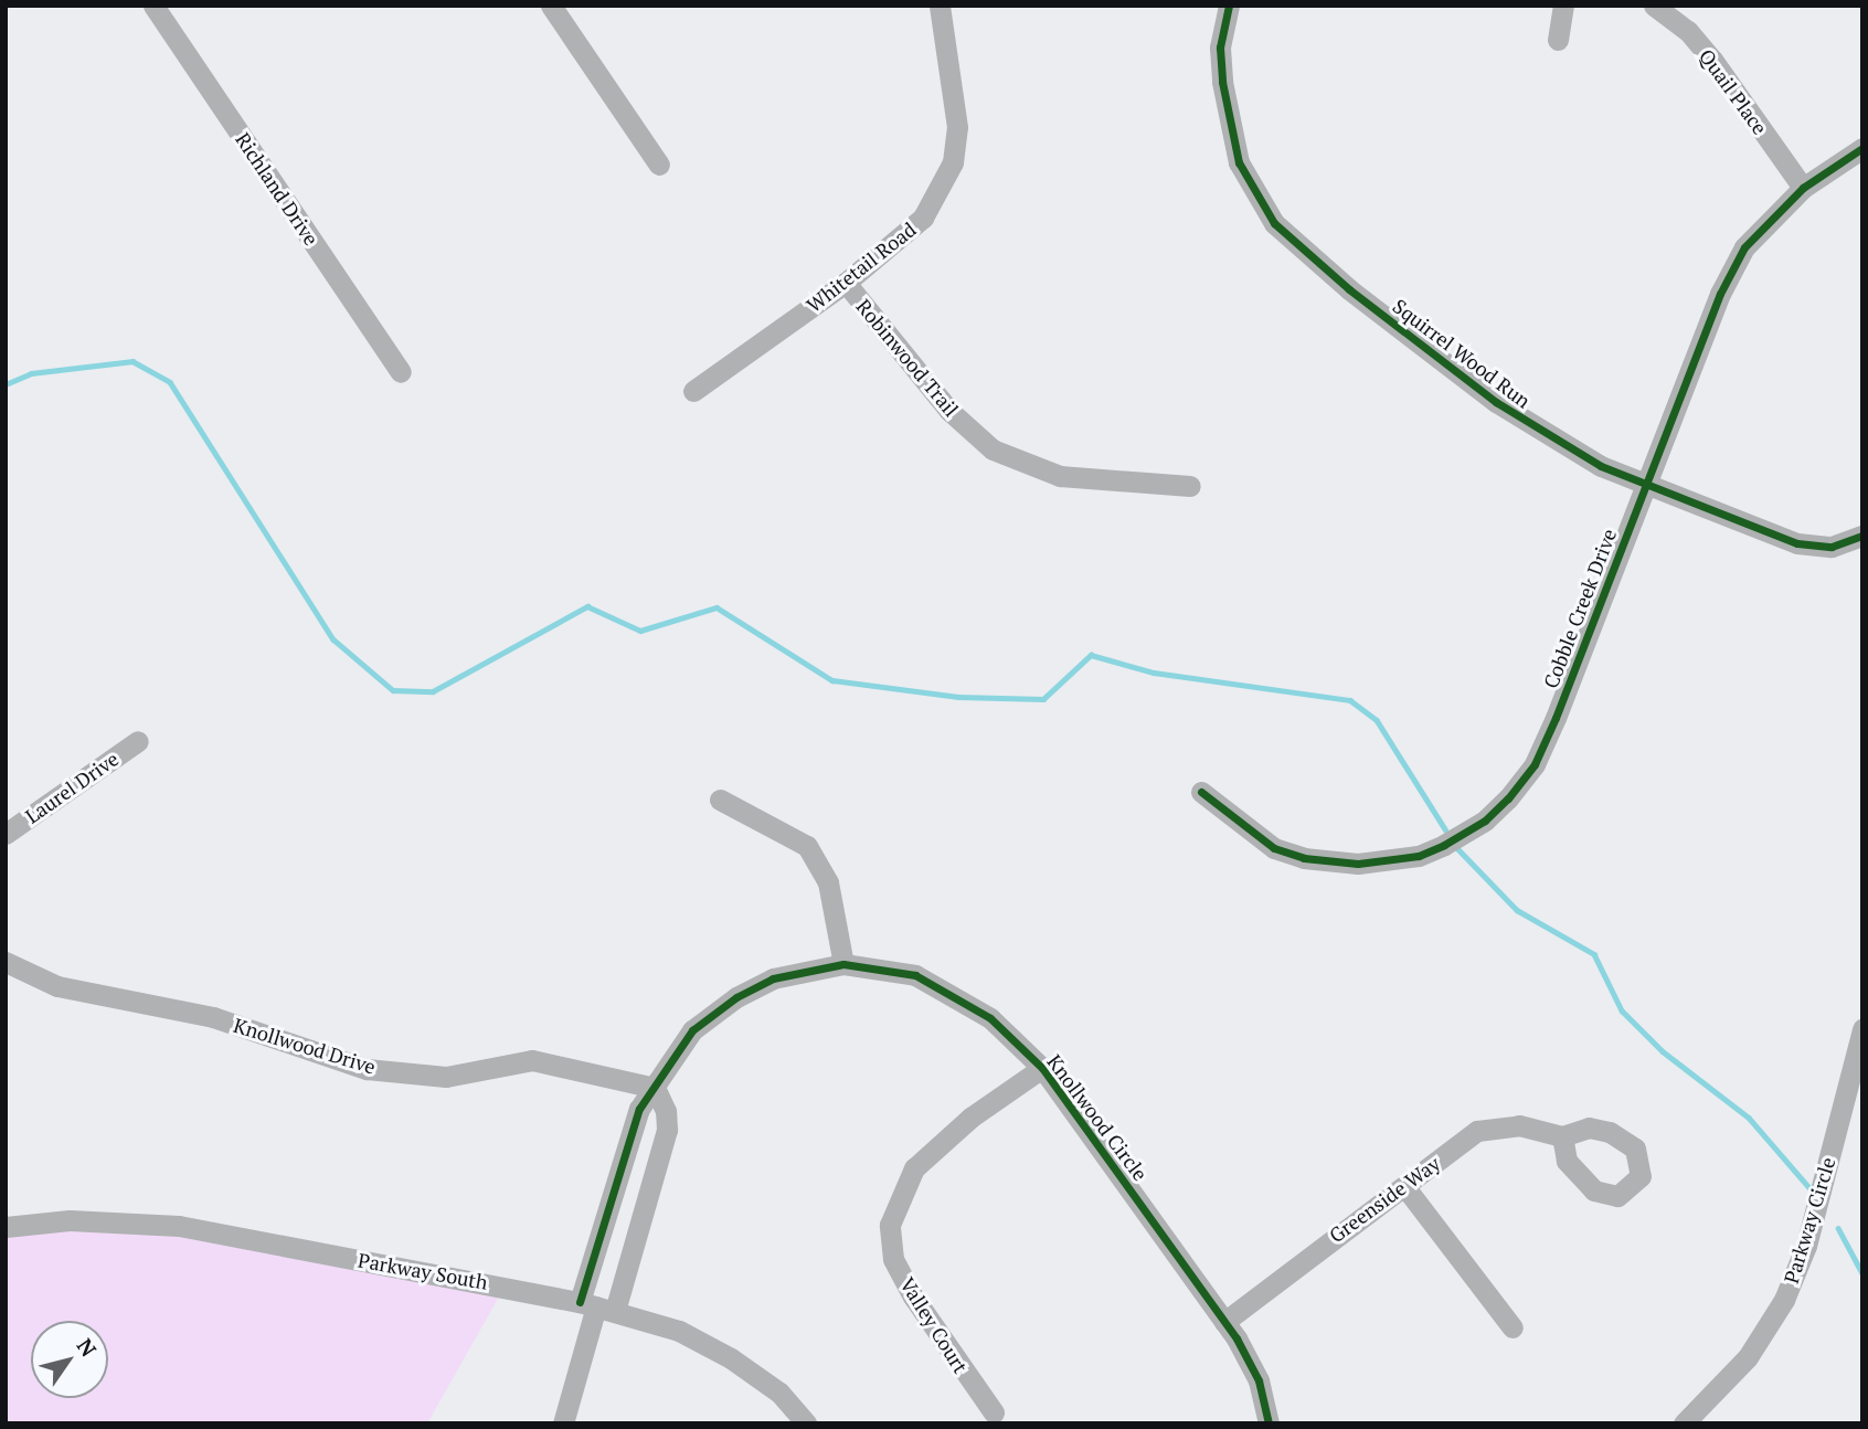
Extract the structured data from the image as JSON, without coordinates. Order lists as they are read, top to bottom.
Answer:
{
  "streets": {
    "street": [
      "Quail Place",
      "Richland Drive",
      "Whitetail Road",
      "Squirrel Wood Run",
      "Robinwood Trail",
      "Cobble Creek Drive",
      "Laurel Drive",
      "Knollwood Drive",
      "Knollwood Circle",
      "Greenside Way",
      "Parkway Circle",
      "Parkway South",
      "Valley Court"
    ]
  },
  "crossings": [
    ["Quail Place", "Cobble Creek Drive"],
    ["Whitetail Road", "Robinwood Trail"],
    ["Squirrel Wood Run", "Cobble Creek Drive"],
    ["Knollwood Drive", "Knollwood Circle"],
    ["Knollwood Circle", "Greenside Way"],
    ["Knollwood Circle", "Parkway South"],
    ["Knollwood Circle", "Valley Court"]
  ],
  "north": "top right"
}
